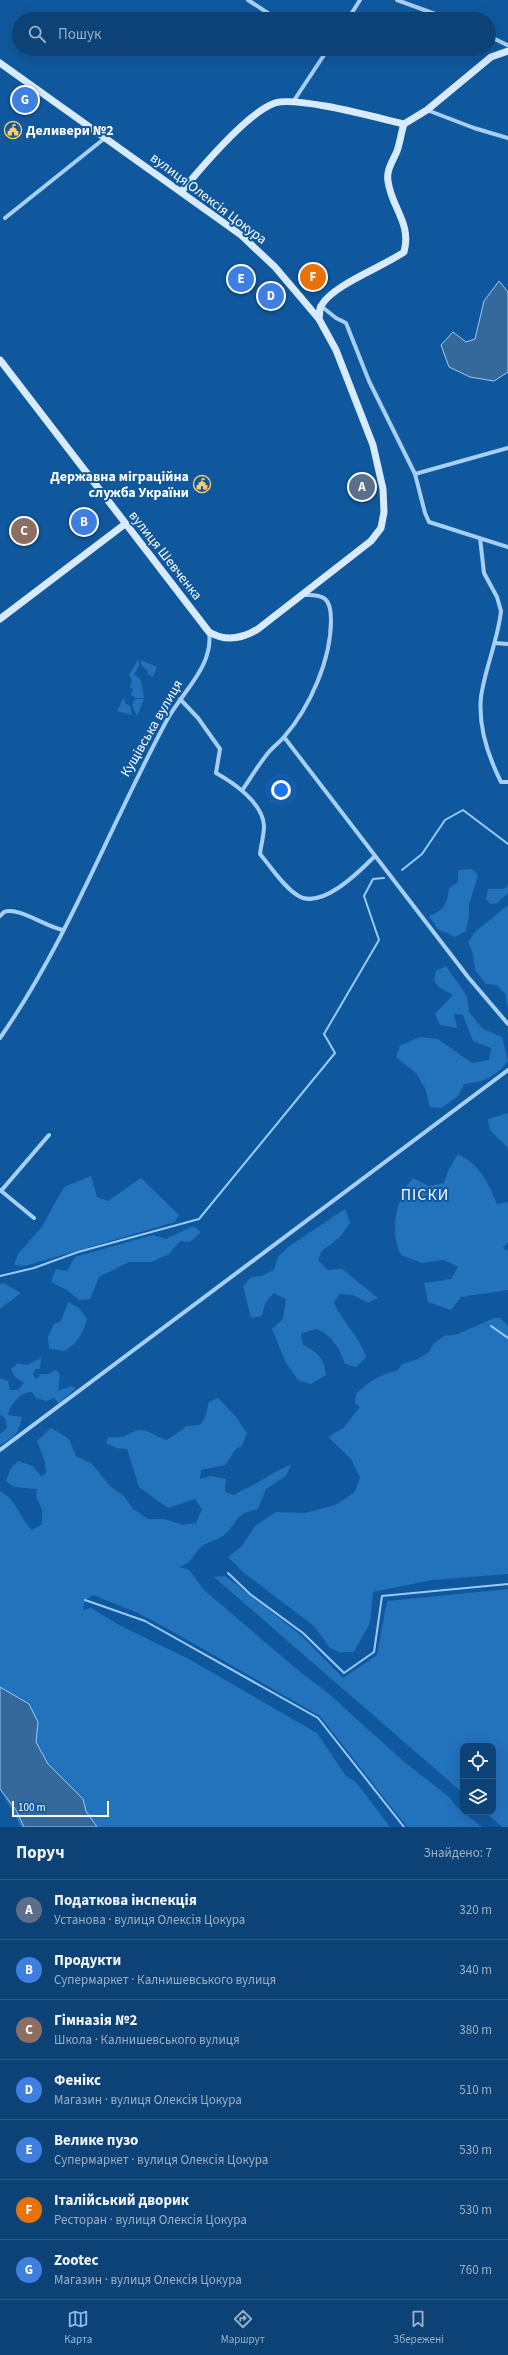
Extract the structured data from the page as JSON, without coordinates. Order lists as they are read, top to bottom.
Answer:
{
  "streets": {
    "street": ["вулиця Олексія Цокура", "вулиця Шевченка", "Кущівська вулиця"]
  },
  "crossings": [
    ["вулиця Шевченка", "Кущівська вулиця"]
  ],
  "districts": ["ПІСКИ"],
  "places": {
    "public building": ["Деливери №2", "Державна міграційна служба України"]
  },
  "scale_bar": "100 m",
  "page": {
    "search": "Пошук",
    "pins": [
      "G",
      "F",
      "E",
      "D",
      "A",
      "B",
      "C"
    ],
    "scale": "100 m",
    "heading": ["Поруч", "Знайдено: 7"],
    "list": [
      {
        "mark": "A",
        "name": "Податкова інспекція",
        "note": "Установа · вулиця Олексія Цокура",
        "value": "320 m"
      },
      {
        "mark": "B",
        "name": "Продукти",
        "note": "Супермаркет · Калнишевського вулиця",
        "value": "340 m"
      },
      {
        "mark": "C",
        "name": "Гімназія №2",
        "note": "Школа · Калнишевського вулиця",
        "value": "380 m"
      },
      {
        "mark": "D",
        "name": "Фенікс",
        "note": "Магазин · вулиця Олексія Цокура",
        "value": "510 m"
      },
      {
        "mark": "E",
        "name": "Велике пузо",
        "note": "Супермаркет · вулиця Олексія Цокура",
        "value": "530 m"
      },
      {
        "mark": "F",
        "name": "Італійський дворик",
        "note": "Ресторан · вулиця Олексія Цокура",
        "value": "530 m"
      },
      {
        "mark": "G",
        "name": "Zootec",
        "note": "Магазин · вулиця Олексія Цокура",
        "value": "760 m"
      }
    ],
    "nav": ["Карта", "Маршрут", "Збережені"]
  }
}
